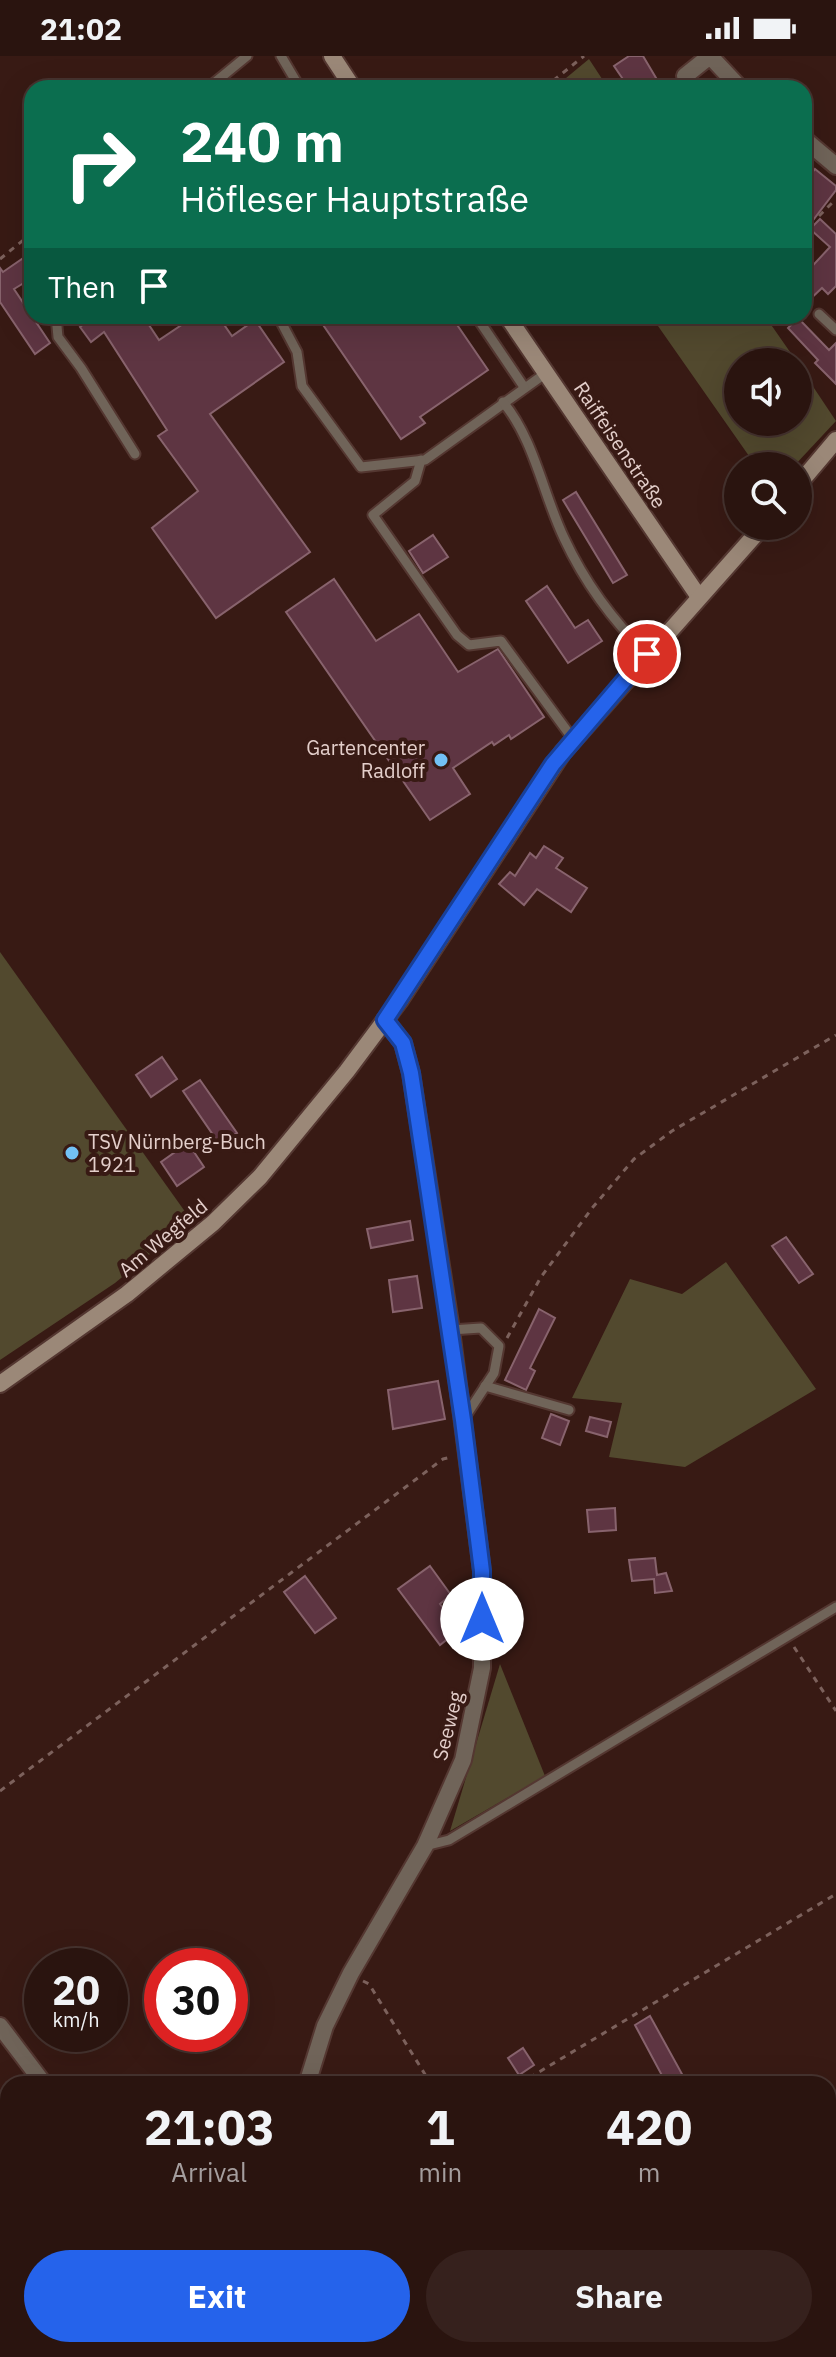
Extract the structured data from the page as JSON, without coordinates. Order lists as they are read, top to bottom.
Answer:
{
  "streets": {
    "street": ["Raiffeisenstraße", "Am Wegfeld", "Seeweg"]
  },
  "crossings": [
    ["Raiffeisenstraße", "Am Wegfeld"],
    ["Am Wegfeld", "Seeweg"]
  ],
  "places": ["Gartencenter Radloff", "TSV Nürnberg-Buch 1921"],
  "page": {
    "status": "21:02",
    "turn": ["240 m", "Höfleser Hauptstraße"],
    "then": "Then",
    "speed": "20 km/h",
    "limit": "30",
    "eta": [
      "21:03",
      "Arrival",
      "1",
      "min",
      "420",
      "m"
    ],
    "buttons": ["Exit", "Share"]
  }
}
